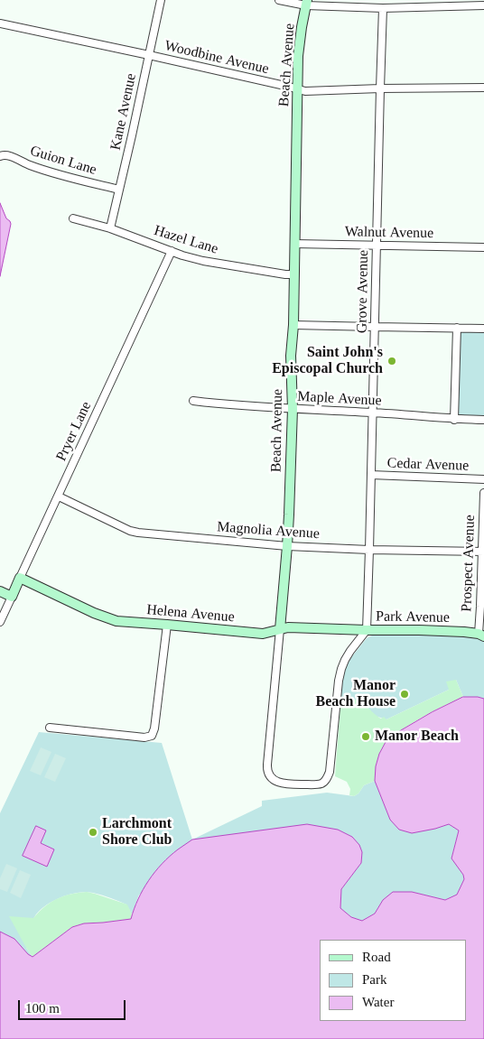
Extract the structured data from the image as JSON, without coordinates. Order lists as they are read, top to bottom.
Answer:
{
  "streets": {
    "street": [
      "Woodbine Avenue",
      "Beach Avenue",
      "Kane Avenue",
      "Guion Lane",
      "Walnut Avenue",
      "Hazel Lane",
      "Grove Avenue",
      "Maple Avenue",
      "Pryer Lane",
      "Cedar Avenue",
      "Magnolia Avenue",
      "Prospect Avenue",
      "Helena Avenue",
      "Park Avenue"
    ]
  },
  "crossings": [
    ["Woodbine Avenue", "Beach Avenue"],
    ["Woodbine Avenue", "Kane Avenue"],
    ["Woodbine Avenue", "Grove Avenue"],
    ["Beach Avenue", "Walnut Avenue"],
    ["Beach Avenue", "Hazel Lane"],
    ["Beach Avenue", "Maple Avenue"],
    ["Beach Avenue", "Magnolia Avenue"],
    ["Beach Avenue", "Helena Avenue"],
    ["Beach Avenue", "Park Avenue"],
    ["Kane Avenue", "Guion Lane"],
    ["Kane Avenue", "Hazel Lane"],
    ["Walnut Avenue", "Grove Avenue"],
    ["Hazel Lane", "Pryer Lane"],
    ["Grove Avenue", "Maple Avenue"],
    ["Grove Avenue", "Cedar Avenue"],
    ["Grove Avenue", "Magnolia Avenue"],
    ["Grove Avenue", "Helena Avenue"],
    ["Grove Avenue", "Park Avenue"],
    ["Pryer Lane", "Magnolia Avenue"],
    ["Pryer Lane", "Helena Avenue"],
    ["Magnolia Avenue", "Prospect Avenue"],
    ["Prospect Avenue", "Park Avenue"],
    ["Helena Avenue", "Park Avenue"]
  ],
  "places": [
    "Saint John's Episcopal Church",
    "Manor Beach House",
    "Manor Beach",
    "Larchmont Shore Club"
  ],
  "legend": ["Road", "Park", "Water"],
  "scale_bar": "100 m"
}
